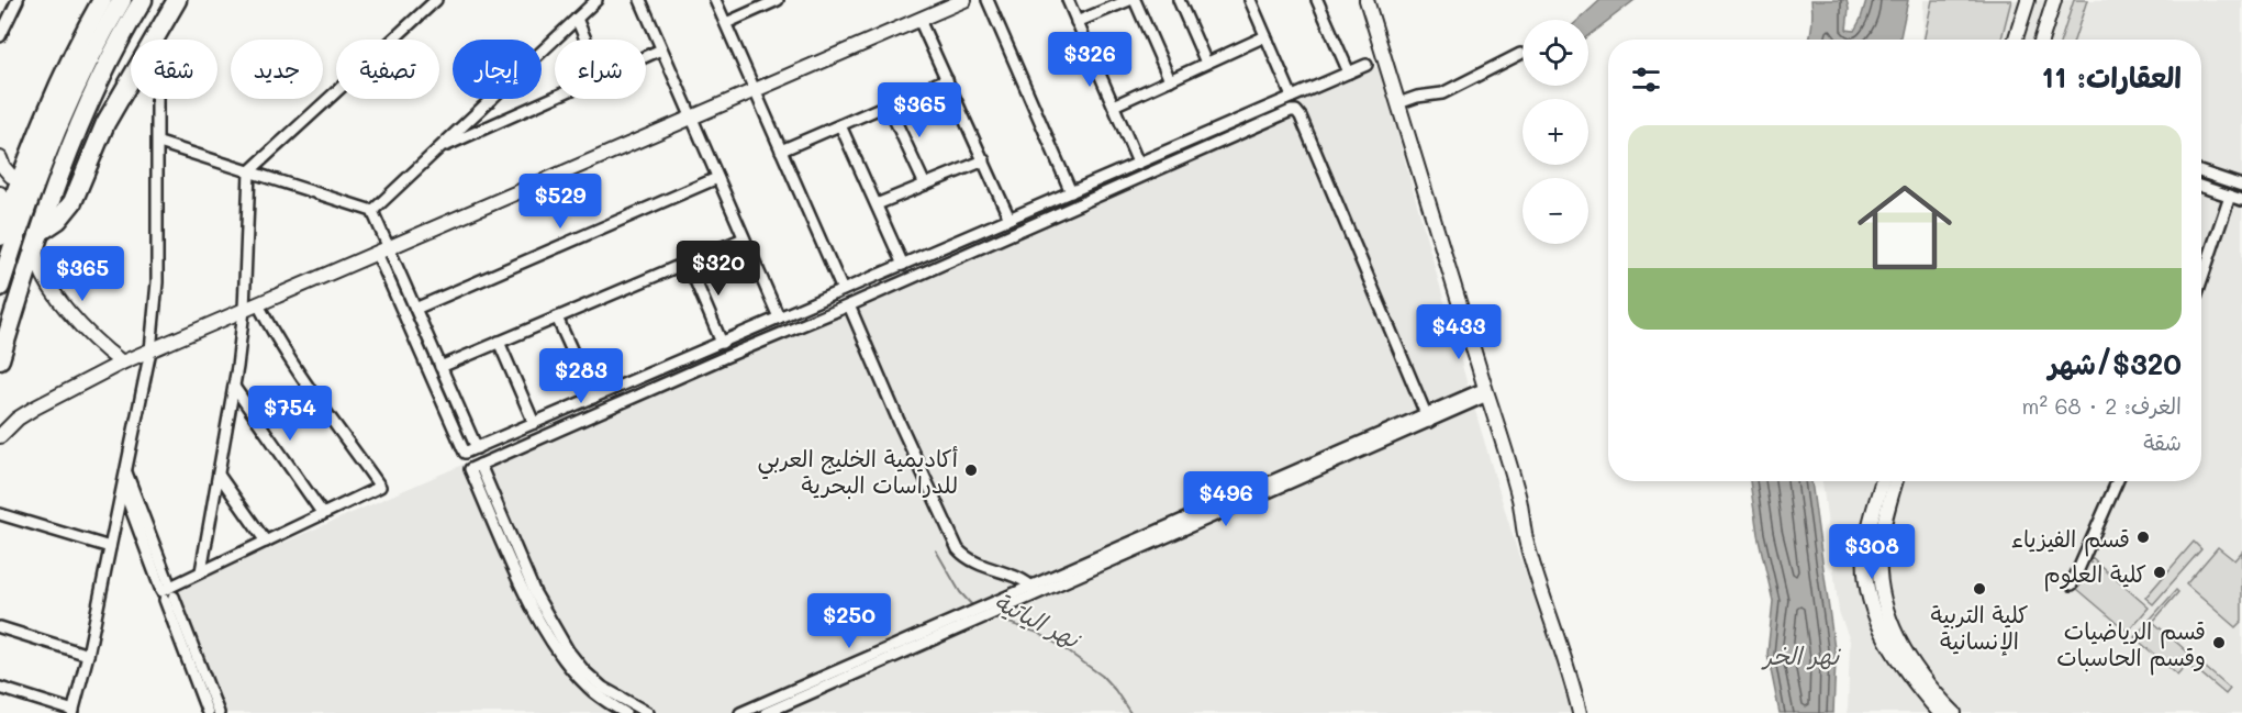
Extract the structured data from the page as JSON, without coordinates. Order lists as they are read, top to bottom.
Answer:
{
  "water": ["نهر الياتية", "نهر الخر"],
  "places": [
    "أكاديمية الخليج العربي للدراسات البحرية",
    "قسم الفيزياء",
    "كلية العلوم",
    "كلية التربية الإنسانية",
    "قسم الرياضيات وقسم الحاسبات"
  ],
  "page": {
    "map_buttons": ["+", "−"],
    "price": [
      "$326",
      "$365",
      "$529",
      "$320",
      "$365",
      "$433",
      "$283",
      "$754",
      "$496",
      "$308",
      "$250"
    ],
    "chip": [
      "شراء",
      "إيجار",
      "تصفية",
      "جديد",
      "شقة"
    ],
    "heading": "العقارات: 11",
    "list": [
      {
        "name": "$320/شهر",
        "note": "الغرف: 2 · 68 m² · شقة"
      }
    ]
  }
}
